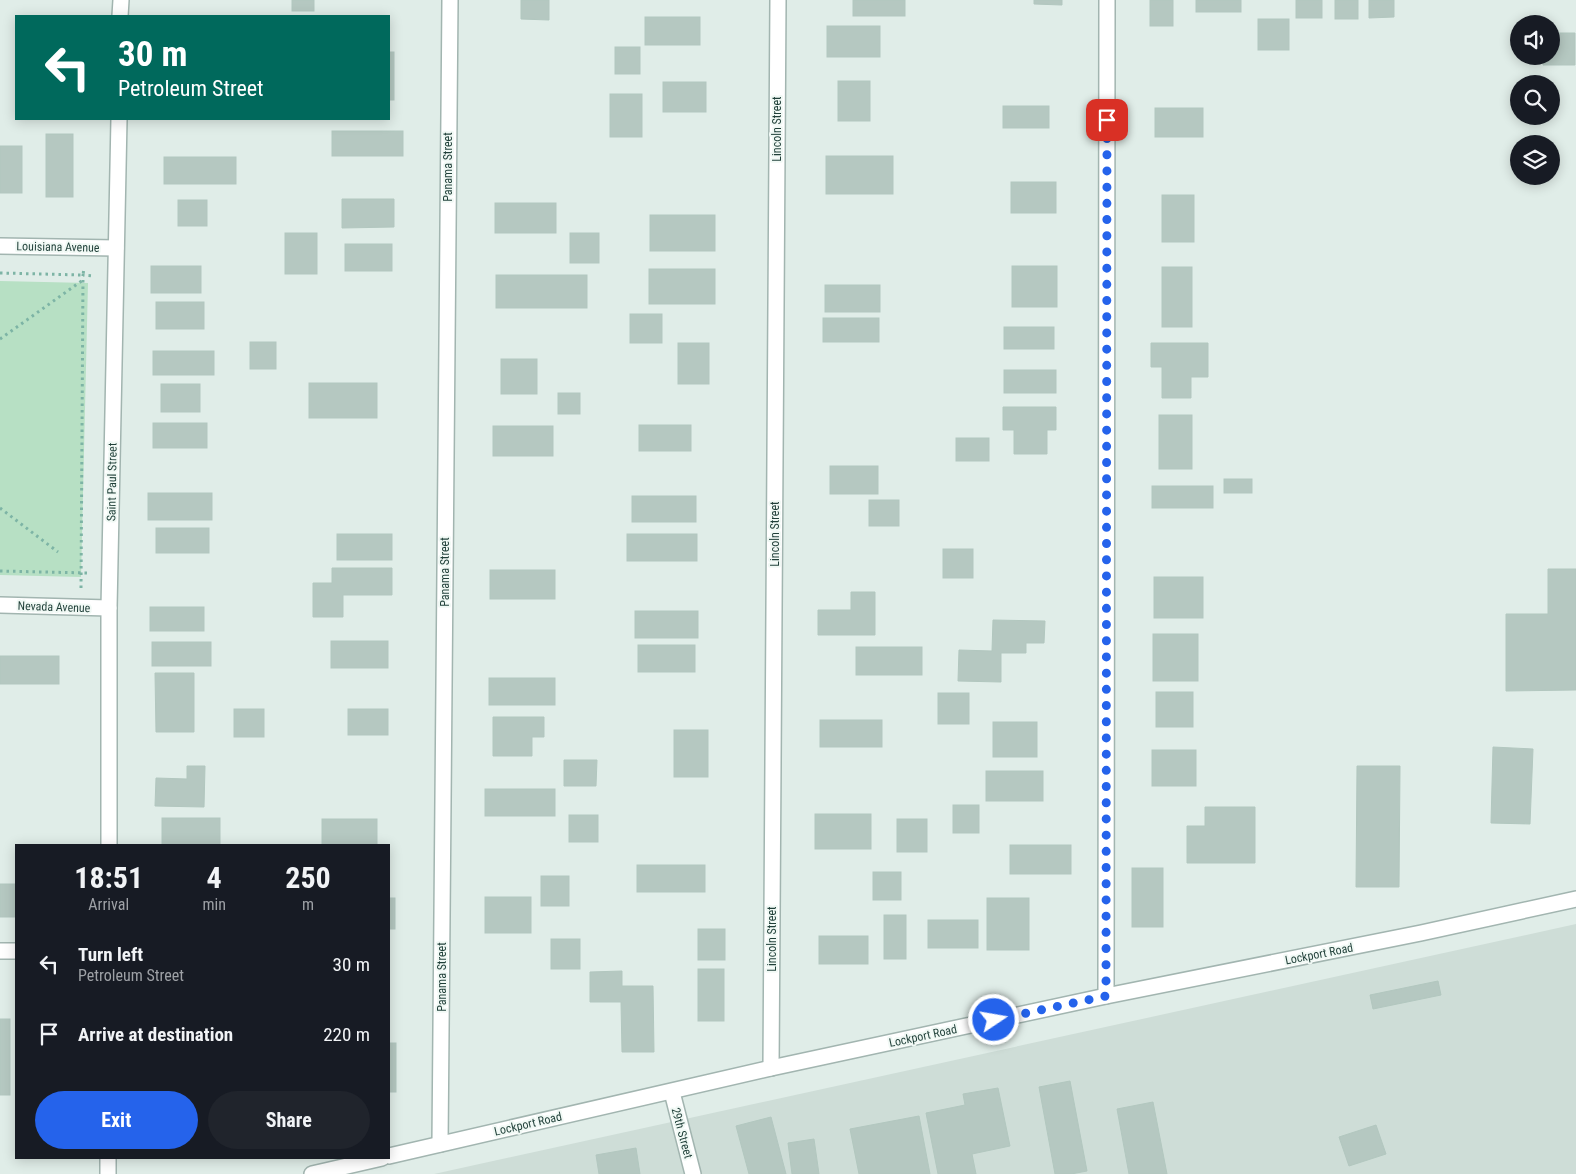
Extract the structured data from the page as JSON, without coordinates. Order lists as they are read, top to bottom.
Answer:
{
  "streets": {
    "street": [
      "Lincoln Street",
      "Panama Street",
      "Louisiana Avenue",
      "Saint Paul Street",
      "Nevada Avenue",
      "Lockport Road",
      "29th Street"
    ]
  },
  "crossings": [
    ["Lincoln Street", "Lockport Road"],
    ["Panama Street", "Lockport Road"],
    ["Louisiana Avenue", "Saint Paul Street"],
    ["Saint Paul Street", "Nevada Avenue"],
    ["Lockport Road", "29th Street"]
  ],
  "page": {
    "turn": ["30 m", "Petroleum Street"],
    "eta": [
      "18:51",
      "Arrival",
      "4",
      "min",
      "250",
      "m"
    ],
    "list": [
      {
        "name": "Turn left",
        "note": "Petroleum Street",
        "value": "30 m"
      },
      {
        "name": "Arrive at destination",
        "value": "220 m"
      }
    ],
    "buttons": ["Exit", "Share"]
  }
}
